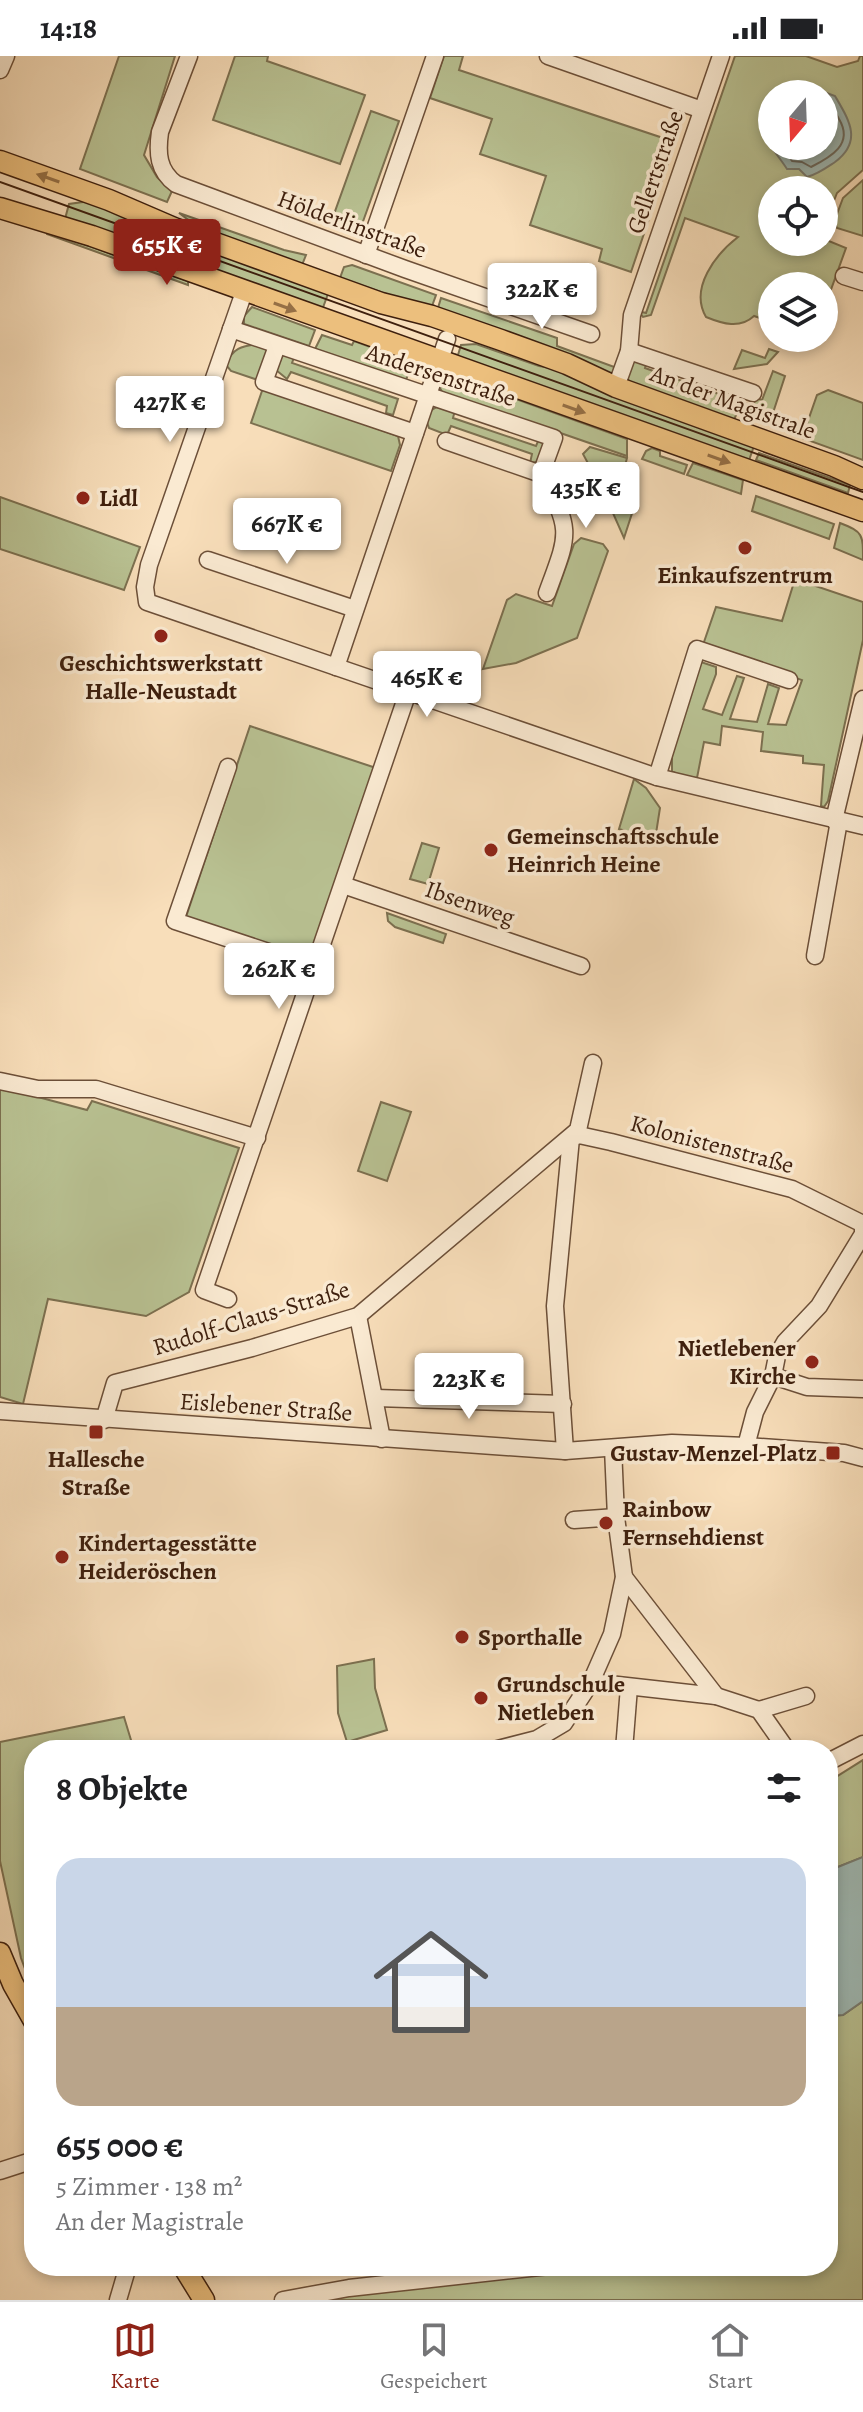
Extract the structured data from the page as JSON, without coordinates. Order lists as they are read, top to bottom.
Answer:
{
  "streets": {
    "main road": ["An der Magistrale"],
    "street": [
      "Gellertstraße",
      "Hölderlinstraße",
      "Andersenstraße",
      "Ibsenweg",
      "Kolonistenstraße",
      "Rudolf-Claus-Straße",
      "Eislebener Straße"
    ]
  },
  "crossings": [
    ["Gellertstraße", "An der Magistrale"],
    ["Kolonistenstraße", "Rudolf-Claus-Straße"],
    ["Rudolf-Claus-Straße", "Eislebener Straße"]
  ],
  "places": {
    "other": [
      "Lidl",
      "Einkaufszentrum",
      "Geschichtswerkstatt Halle-Neustadt",
      "Gemeinschaftsschule Heinrich Heine",
      "Nietlebener Kirche",
      "Rainbow Fernsehdienst",
      "Kindertagesstätte Heideröschen",
      "Sporthalle",
      "Grundschule Nietleben"
    ],
    "transit": ["Hallesche Straße", "Gustav-Menzel-Platz"]
  },
  "north": "bottom",
  "page": {
    "status": "14:18",
    "price": [
      "655K €",
      "322K €",
      "427K €",
      "435K €",
      "667K €",
      "465K €",
      "262K €",
      "223K €"
    ],
    "heading": "8 Objekte",
    "list": [
      {
        "name": "655 000 €",
        "note": "5 Zimmer · 138 m² · An der Magistrale"
      }
    ],
    "tabs": ["Karte", "Gespeichert", "Start"]
  }
}
